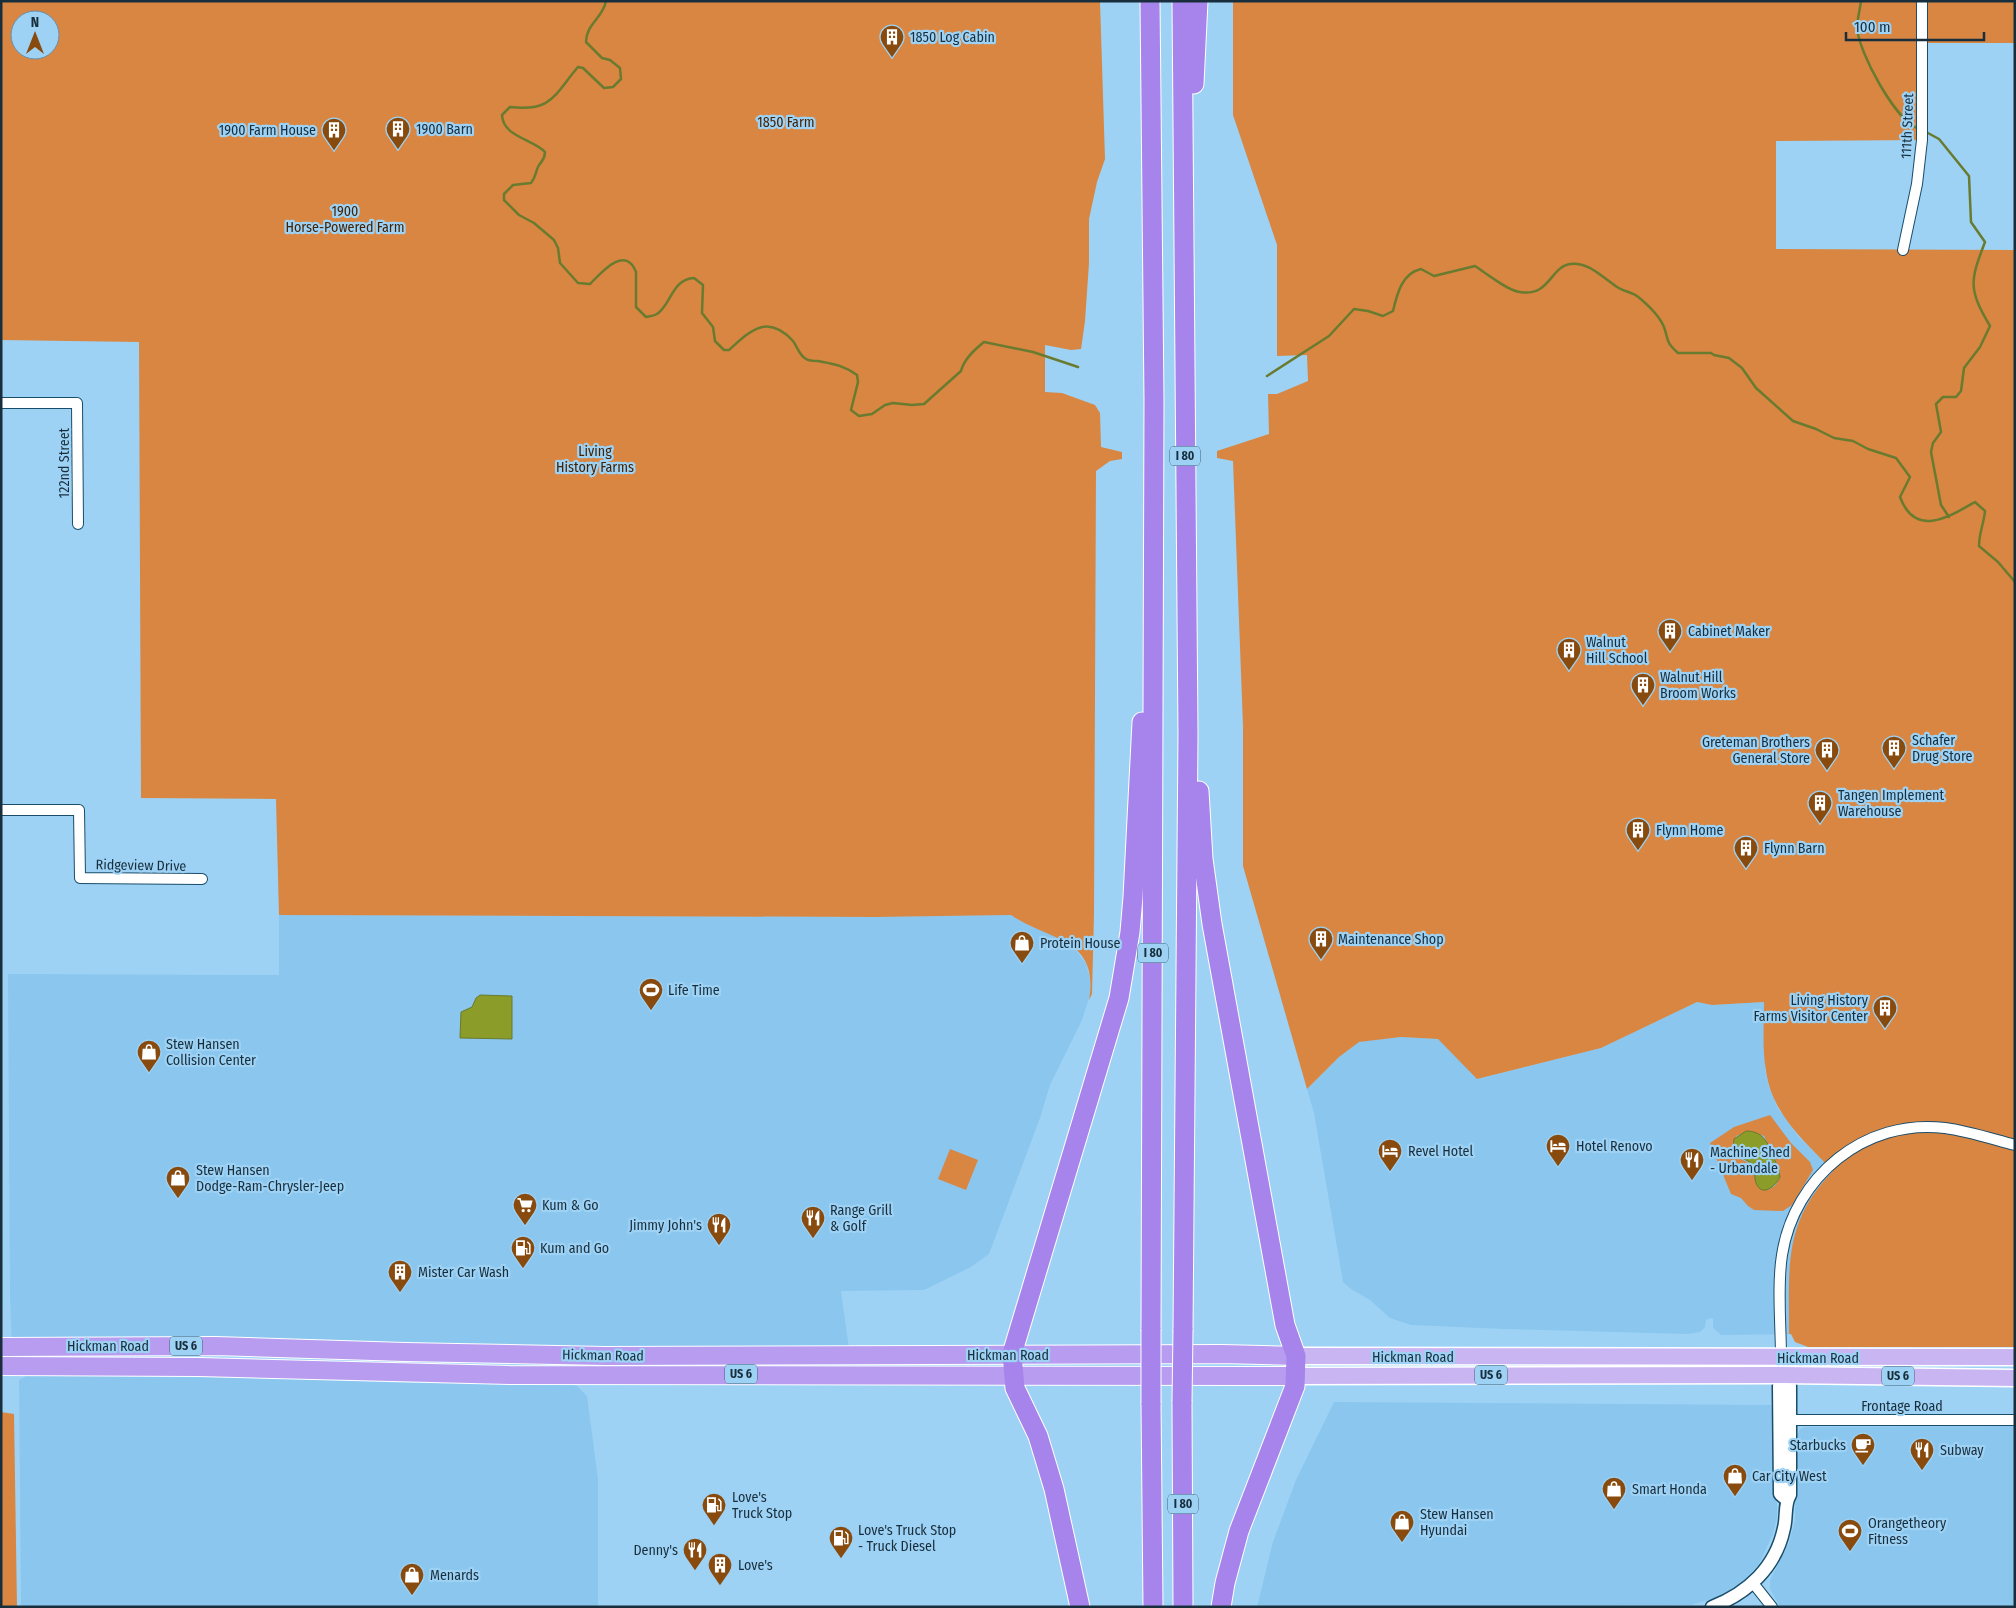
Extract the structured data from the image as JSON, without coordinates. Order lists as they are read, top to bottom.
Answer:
{
  "streets": {
    "highway": ["I 80", "Hickman Road", "US 6"],
    "street": [
      "111th Street",
      "122nd Street",
      "Ridgeview Drive",
      "Frontage Road"
    ]
  },
  "parks": ["1850 Farm", "1900 Horse-Powered Farm", "Living History Farms"],
  "places": {
    "building": [
      "1850 Log Cabin",
      "1900 Barn",
      "1900 Farm House",
      "Cabinet Maker",
      "Walnut Hill School",
      "Walnut Hill Broom Works",
      "Schafer Drug Store",
      "Greteman Brothers General Store",
      "Tangen Implement Warehouse",
      "Flynn Home",
      "Flynn Barn",
      "Maintenance Shop",
      "Living History Farms Visitor Center",
      "Mister Car Wash",
      "Love's"
    ],
    "shop": [
      "Protein House",
      "Stew Hansen Collision Center",
      "Stew Hansen Dodge-Ram-Chrysler-Jeep",
      "Car City West",
      "Smart Honda",
      "Stew Hansen Hyundai",
      "Menards"
    ],
    "sports": ["Life Time", "Orangetheory Fitness"],
    "hotel": ["Hotel Renovo", "Revel Hotel"],
    "restaurant": [
      "Machine Shed - Urbandale",
      "Range Grill & Golf",
      "Jimmy John's",
      "Subway",
      "Denny's"
    ],
    "supermarket": ["Kum & Go"],
    "fuel station": ["Kum and Go", "Love's Truck Stop", "Love's Truck Stop - Truck Diesel"],
    "cafe": ["Starbucks"]
  },
  "scale_bar": "100 m",
  "north": "top"
}
